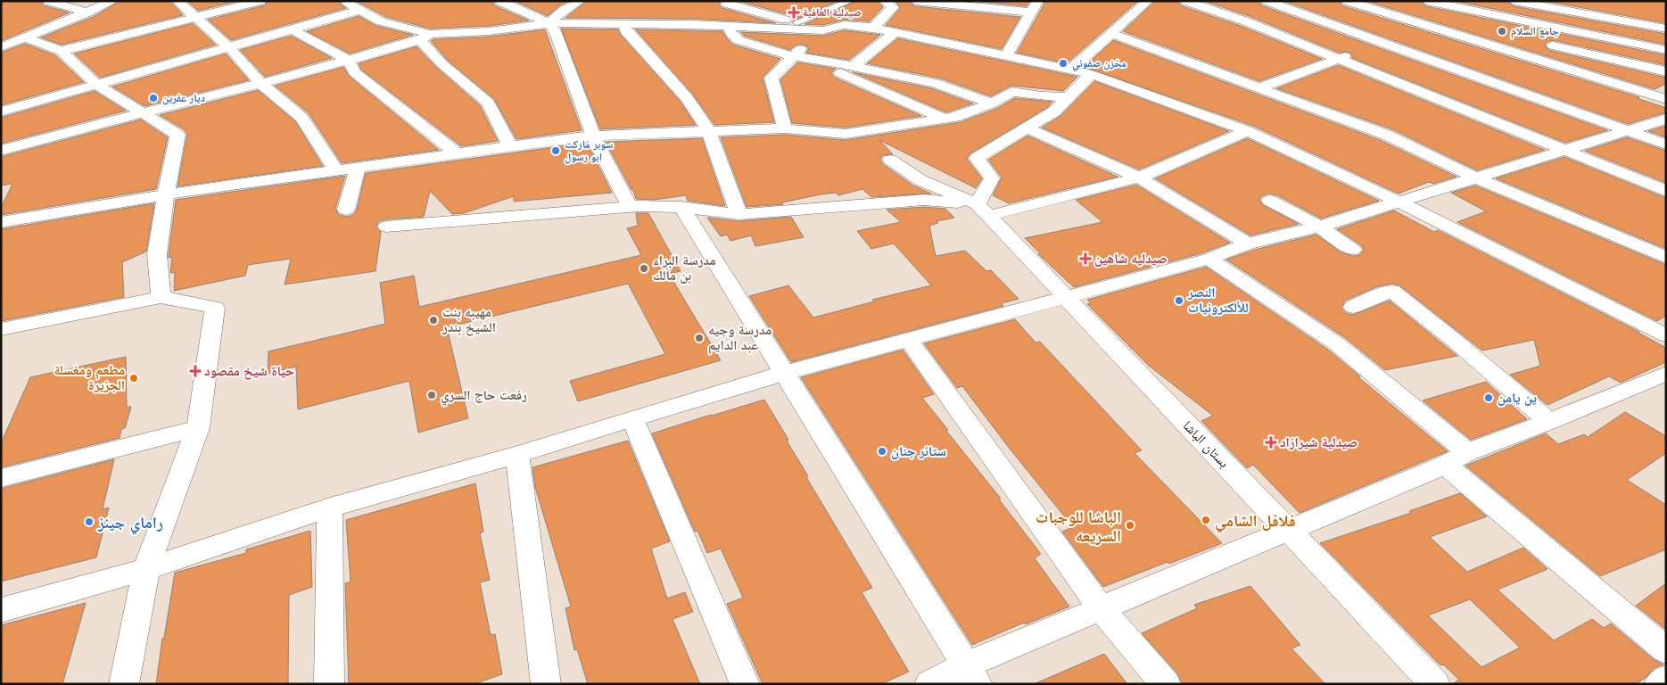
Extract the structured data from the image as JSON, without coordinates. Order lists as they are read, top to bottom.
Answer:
{
  "streets": {
    "street": ["بستان الباشا"]
  },
  "places": {
    "health": [
      "صيدلية العافية",
      "صيدليه شاهين",
      "حياة شيخ مقصود",
      "صيدلية شيرازاد"
    ],
    "other": [
      "جامع السلام",
      "مخزن صفوني",
      "ديار عفرين",
      "سوبر ماركت ابو رسول",
      "مدرسة البراء بن مالك",
      "النصر للألكترونيات",
      "مهيبه بنت الشيخ بندر",
      "مدرسة وجيه عبد الدايم",
      "مطعم ومغسلة الجزيرة",
      "رفعت حاج السري",
      "ين يامن",
      "ستائر جنان",
      "فلافل الشامي",
      "راماي جينز",
      "الباشا للوجبات السريعه"
    ]
  }
}
